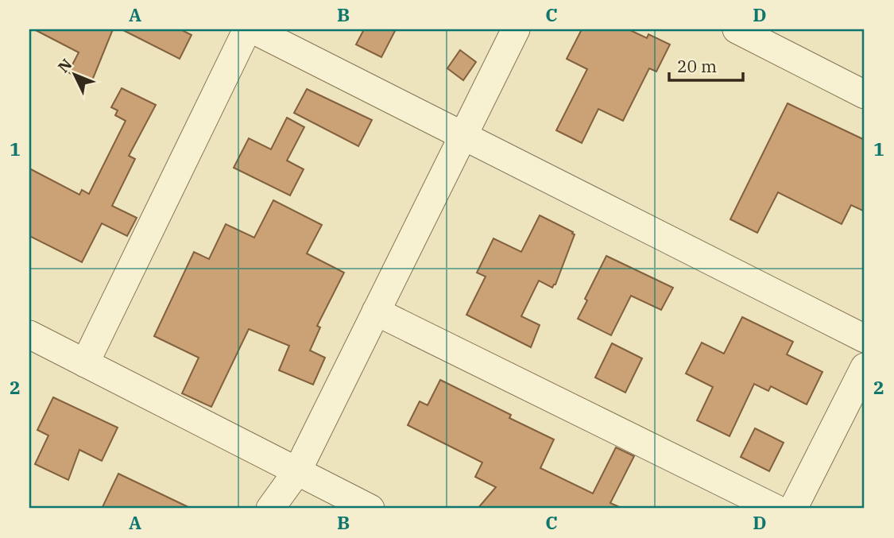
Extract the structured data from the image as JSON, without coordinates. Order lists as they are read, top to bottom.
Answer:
{
  "scale_bar": "20 m",
  "north": "top left",
  "grid": {
    "columns": [
      "A",
      "B",
      "C",
      "D"
    ],
    "rows": ["1", "2"]
  }
}
